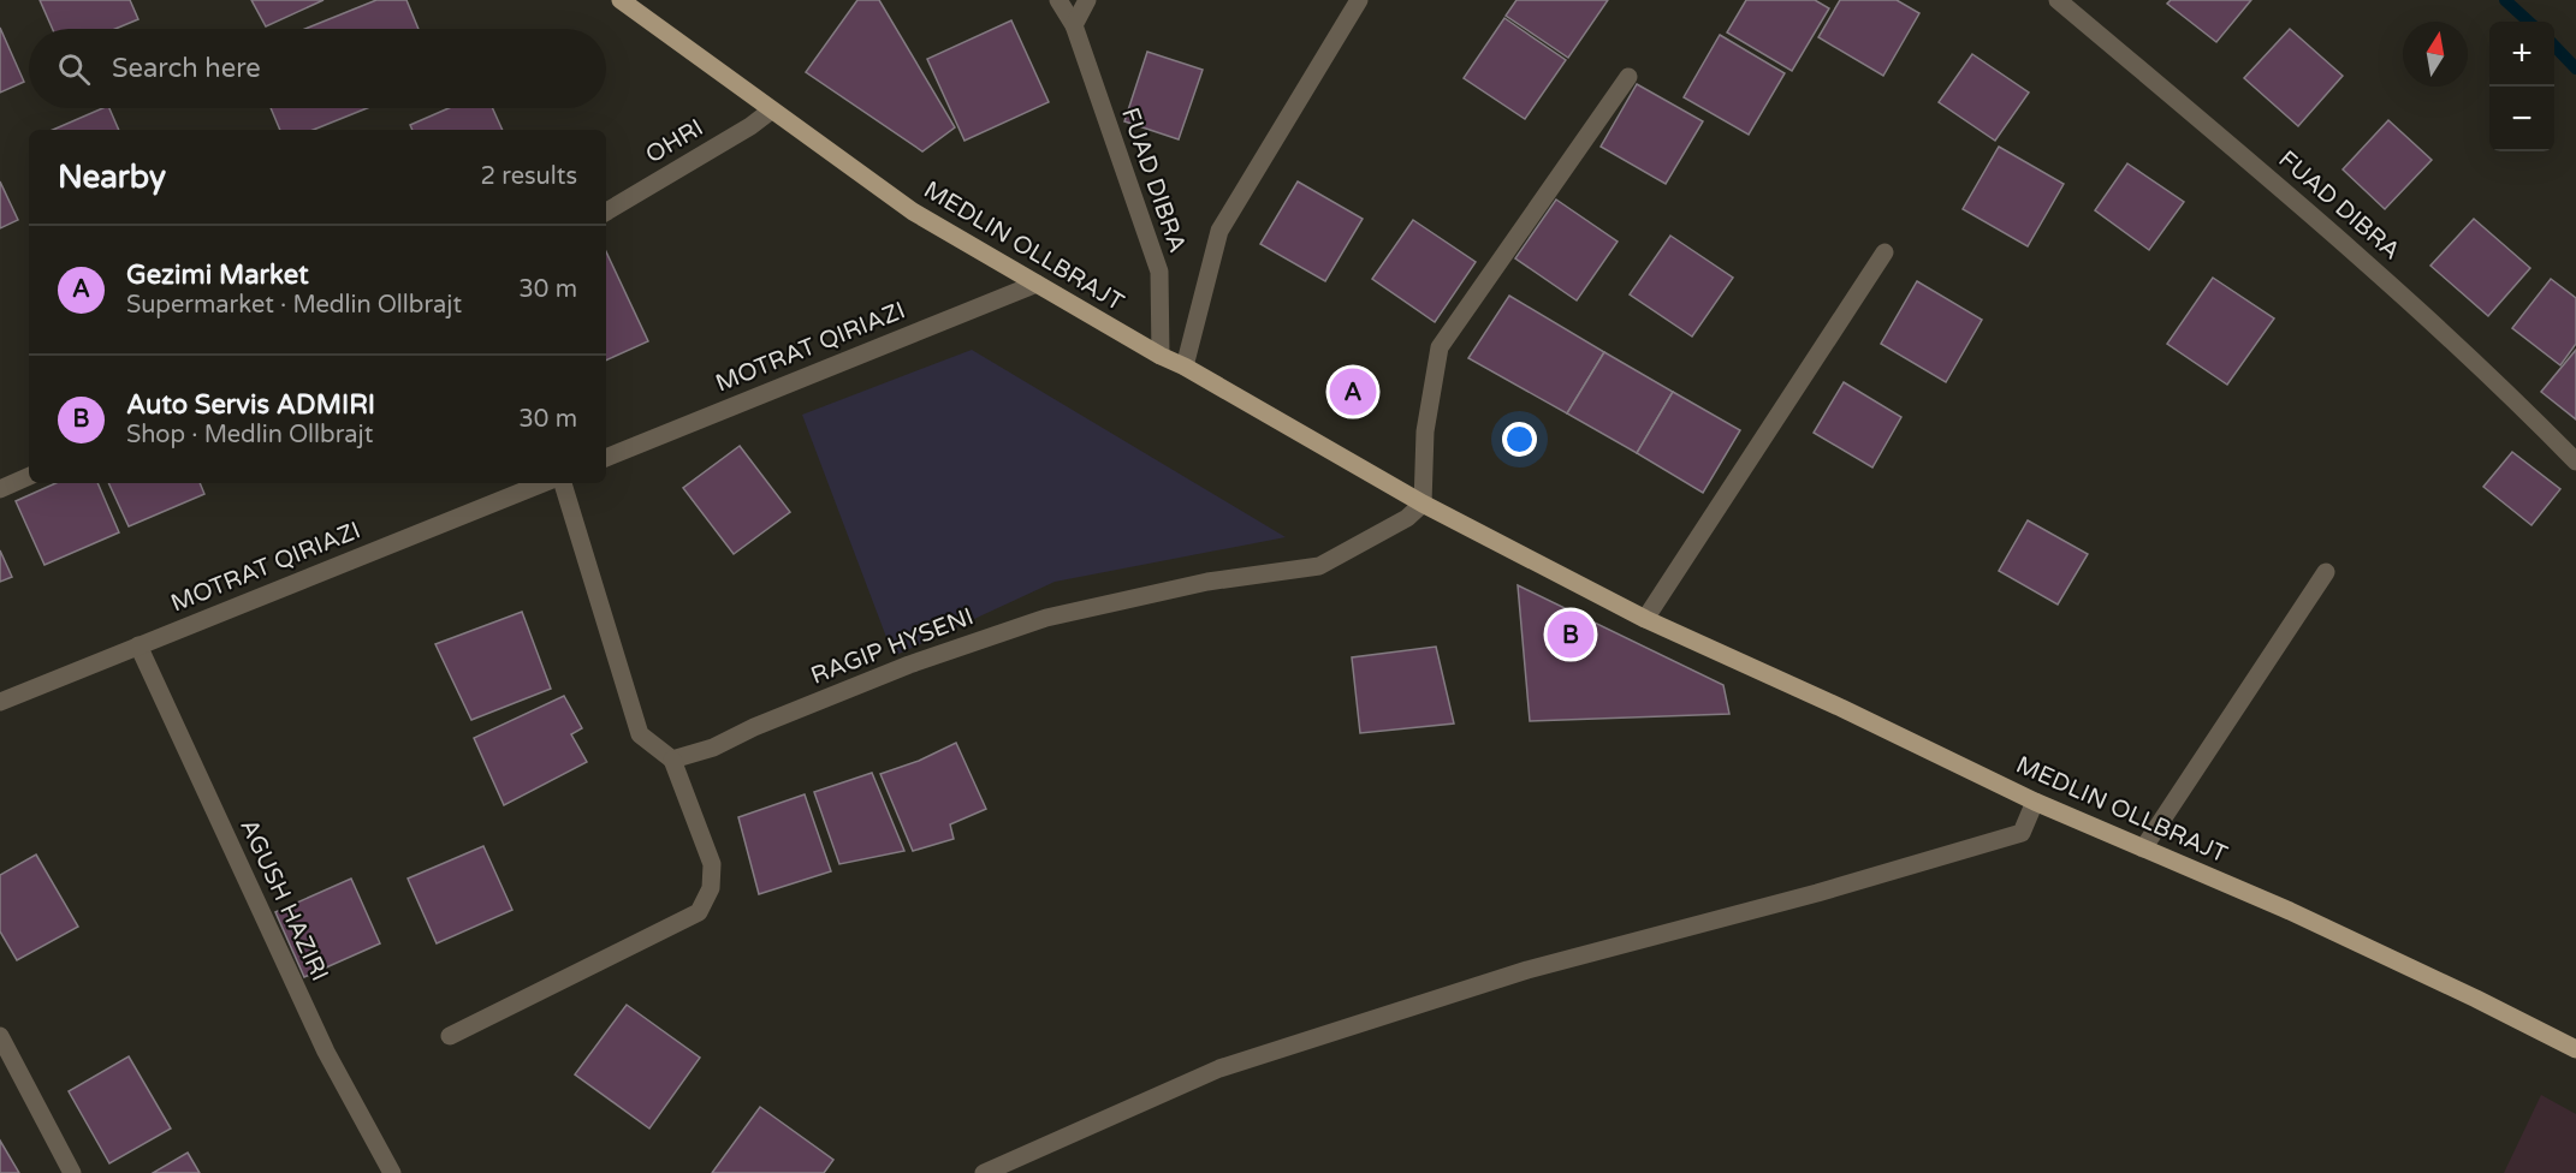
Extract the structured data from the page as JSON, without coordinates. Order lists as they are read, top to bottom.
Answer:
{
  "streets": {
    "main road": ["MEDLIN OLLBRAJT"],
    "street": [
      "OHRI",
      "FUAD DIBRA",
      "MOTRAT QIRIAZI",
      "RAGIP HYSENI",
      "AGUSH HAZIRI"
    ]
  },
  "crossings": [
    ["OHRI", "MEDLIN OLLBRAJT"],
    ["FUAD DIBRA", "MEDLIN OLLBRAJT"],
    ["MEDLIN OLLBRAJT", "MOTRAT QIRIAZI"],
    ["MEDLIN OLLBRAJT", "RAGIP HYSENI"],
    ["MOTRAT QIRIAZI", "AGUSH HAZIRI"]
  ],
  "north": "top",
  "page": {
    "map_buttons": ["+", "−"],
    "search": "Search here",
    "heading": ["Nearby", "2 results"],
    "list": [
      {
        "mark": "A",
        "name": "Gezimi Market",
        "note": "Supermarket · Medlin Ollbrajt",
        "value": "30 m"
      },
      {
        "mark": "B",
        "name": "Auto Servis ADMIRI",
        "note": "Shop · Medlin Ollbrajt",
        "value": "30 m"
      }
    ],
    "pins": ["A", "B"]
  }
}
